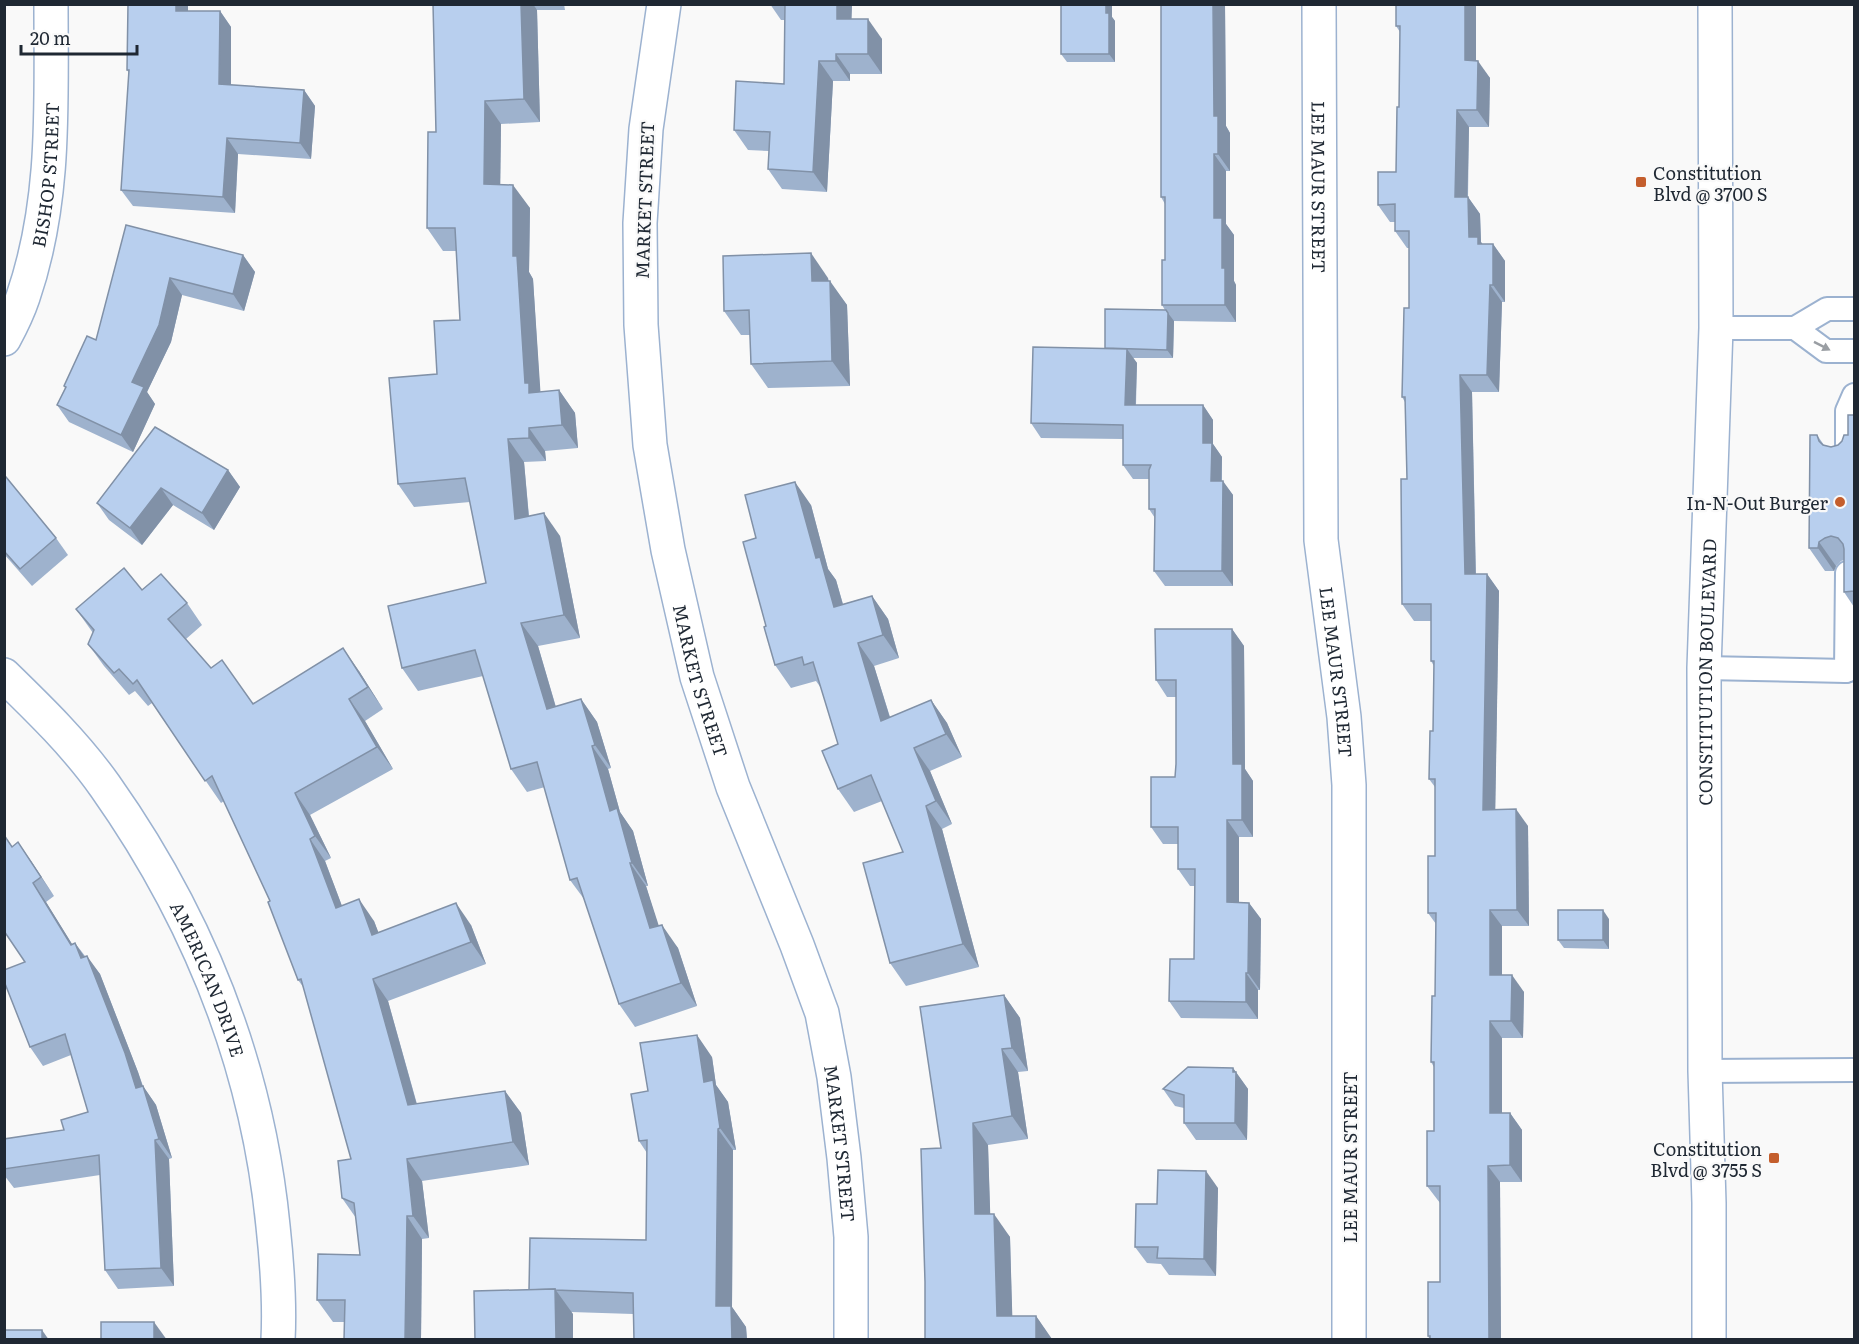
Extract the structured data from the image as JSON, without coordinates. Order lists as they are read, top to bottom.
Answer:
{
  "streets": {
    "street": [
      "BISHOP STREET",
      "LEE MAUR STREET",
      "MARKET STREET",
      "CONSTITUTION BOULEVARD",
      "AMERICAN DRIVE"
    ]
  },
  "places": {
    "transit": ["Constitution Blvd @ 3700 S", "Constitution Blvd @ 3755 S"],
    "other": ["In-N-Out Burger"]
  },
  "scale_bar": "20 m"
}
